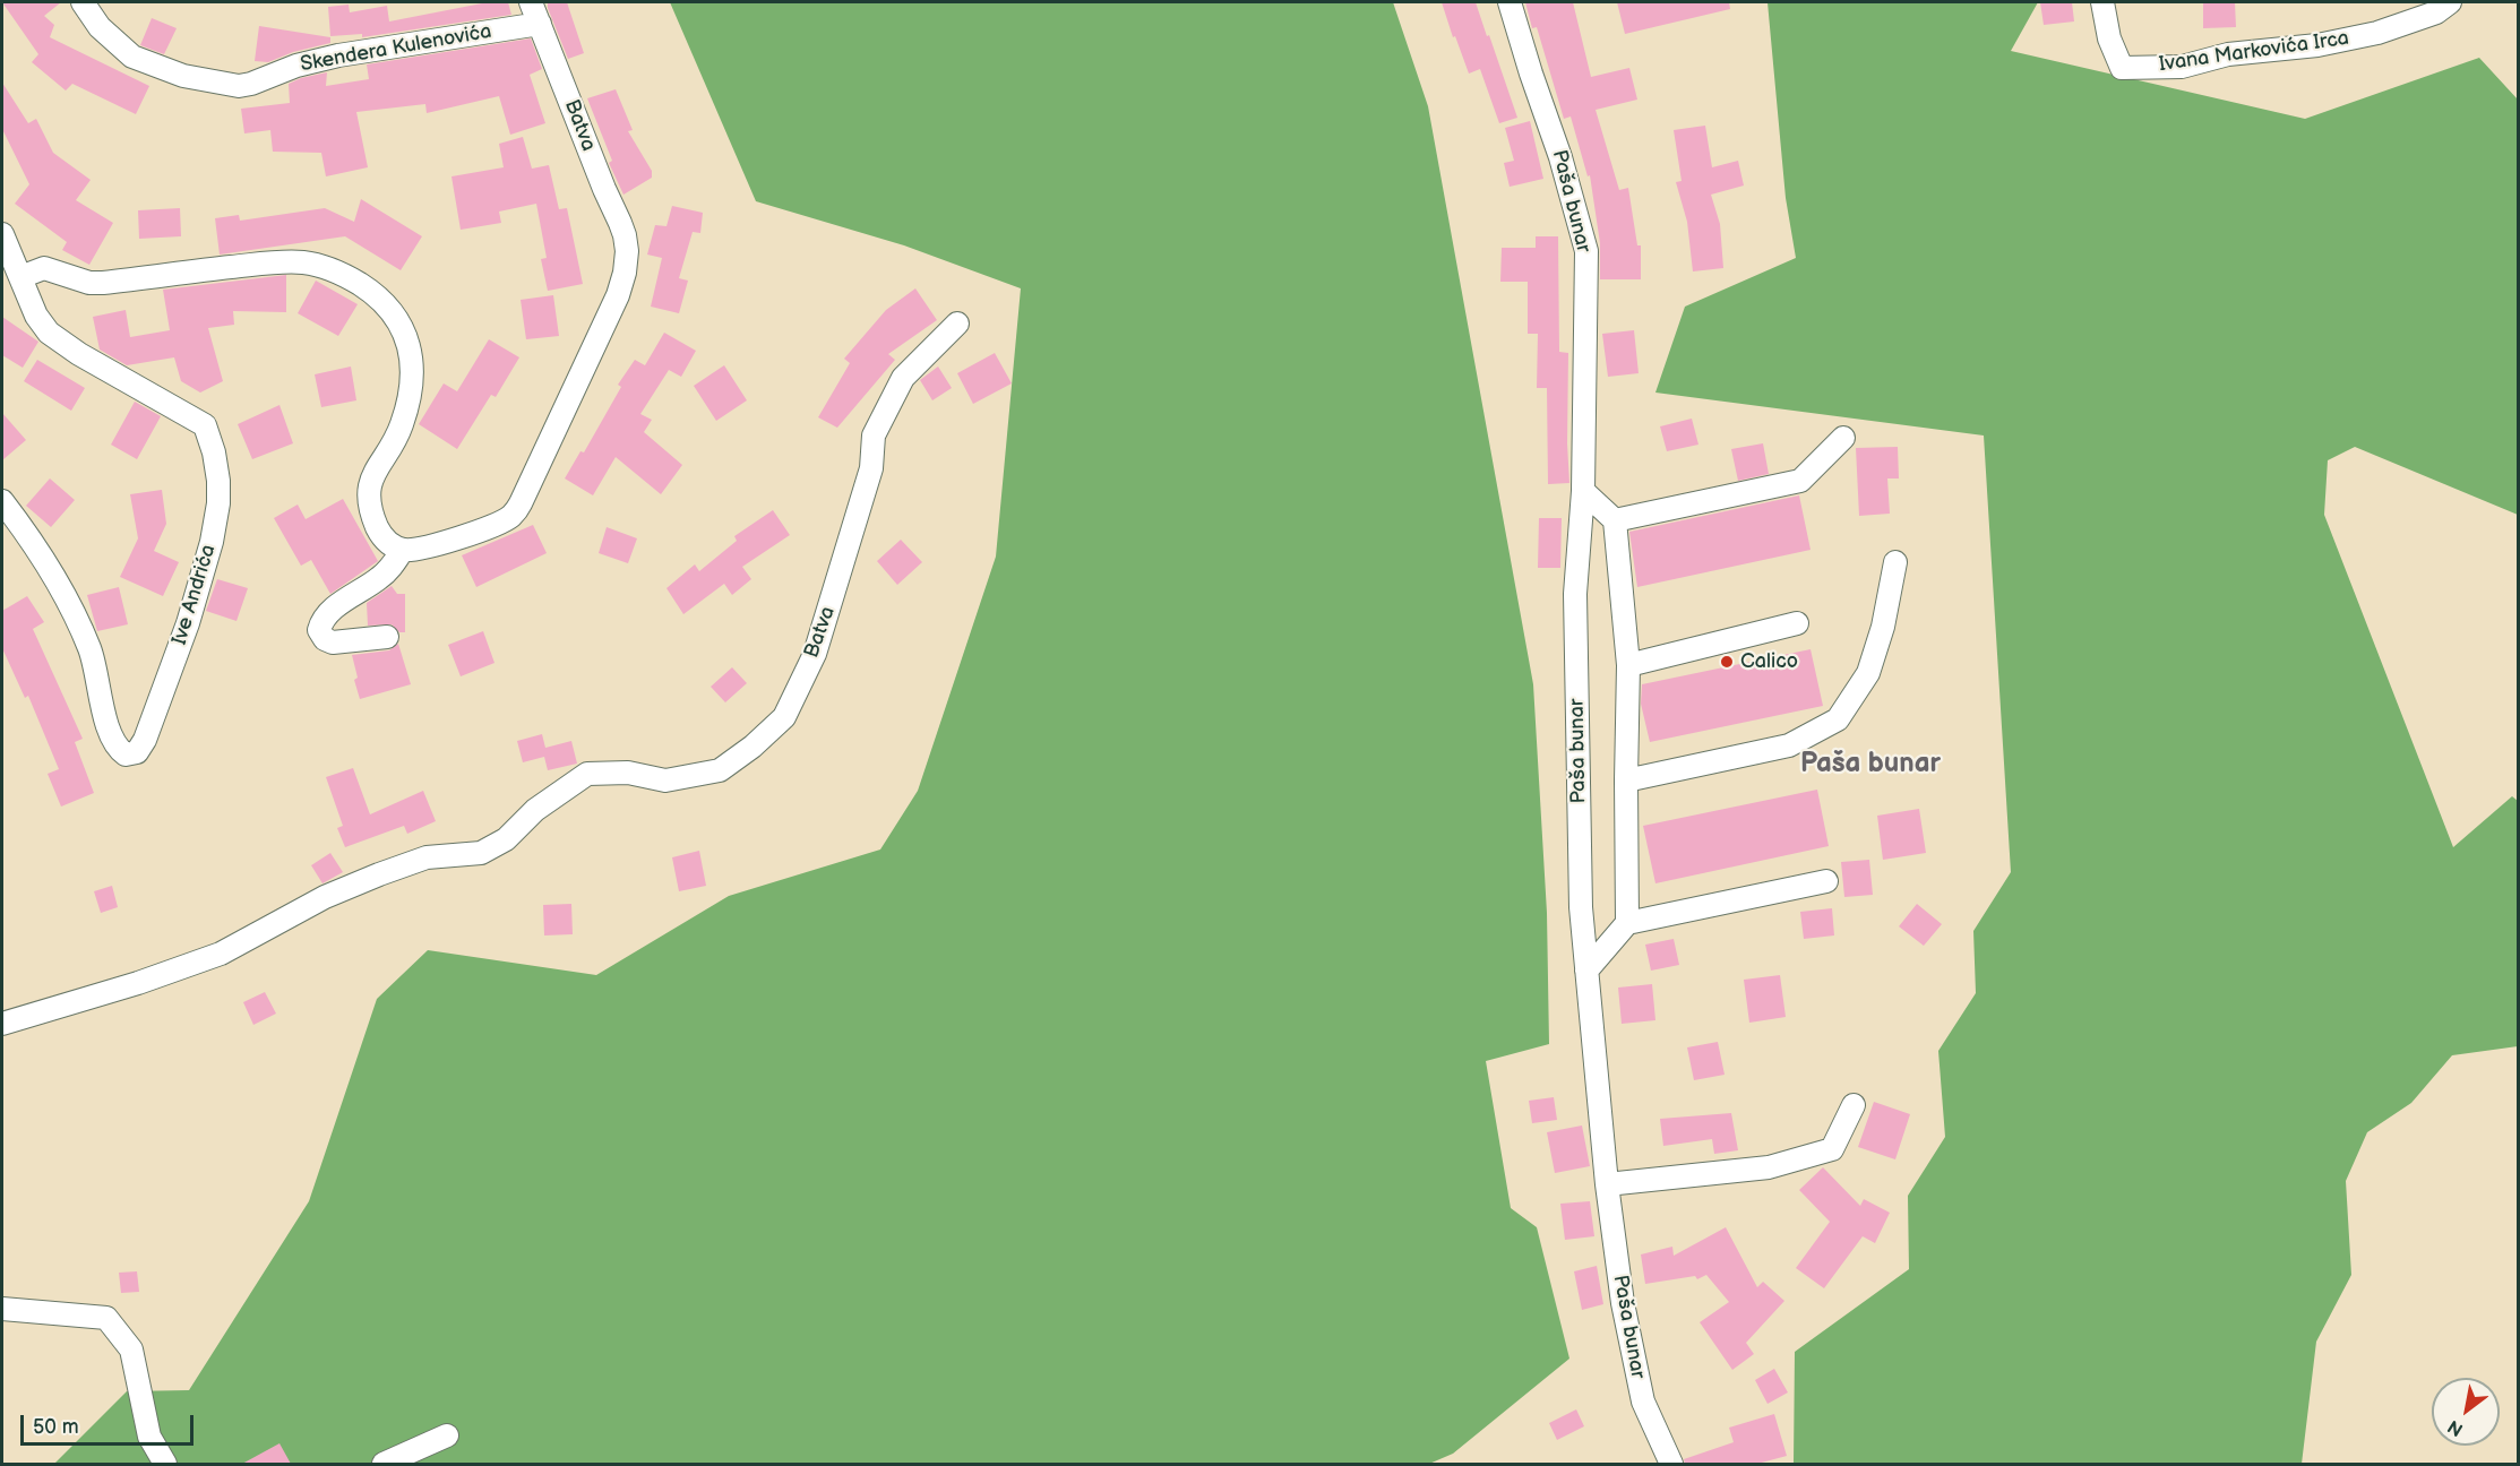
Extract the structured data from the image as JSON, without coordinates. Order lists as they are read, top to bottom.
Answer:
{
  "streets": {
    "street": [
      "Skendera Kulenovića",
      "Ivana Markovića Irca",
      "Batva",
      "Paša bunar",
      "Ive Andrića"
    ]
  },
  "crossings": [
    ["Skendera Kulenovića", "Batva"]
  ],
  "districts": ["Paša bunar"],
  "places": ["Calico"],
  "scale_bar": "50 m",
  "north": "bottom left"
}
